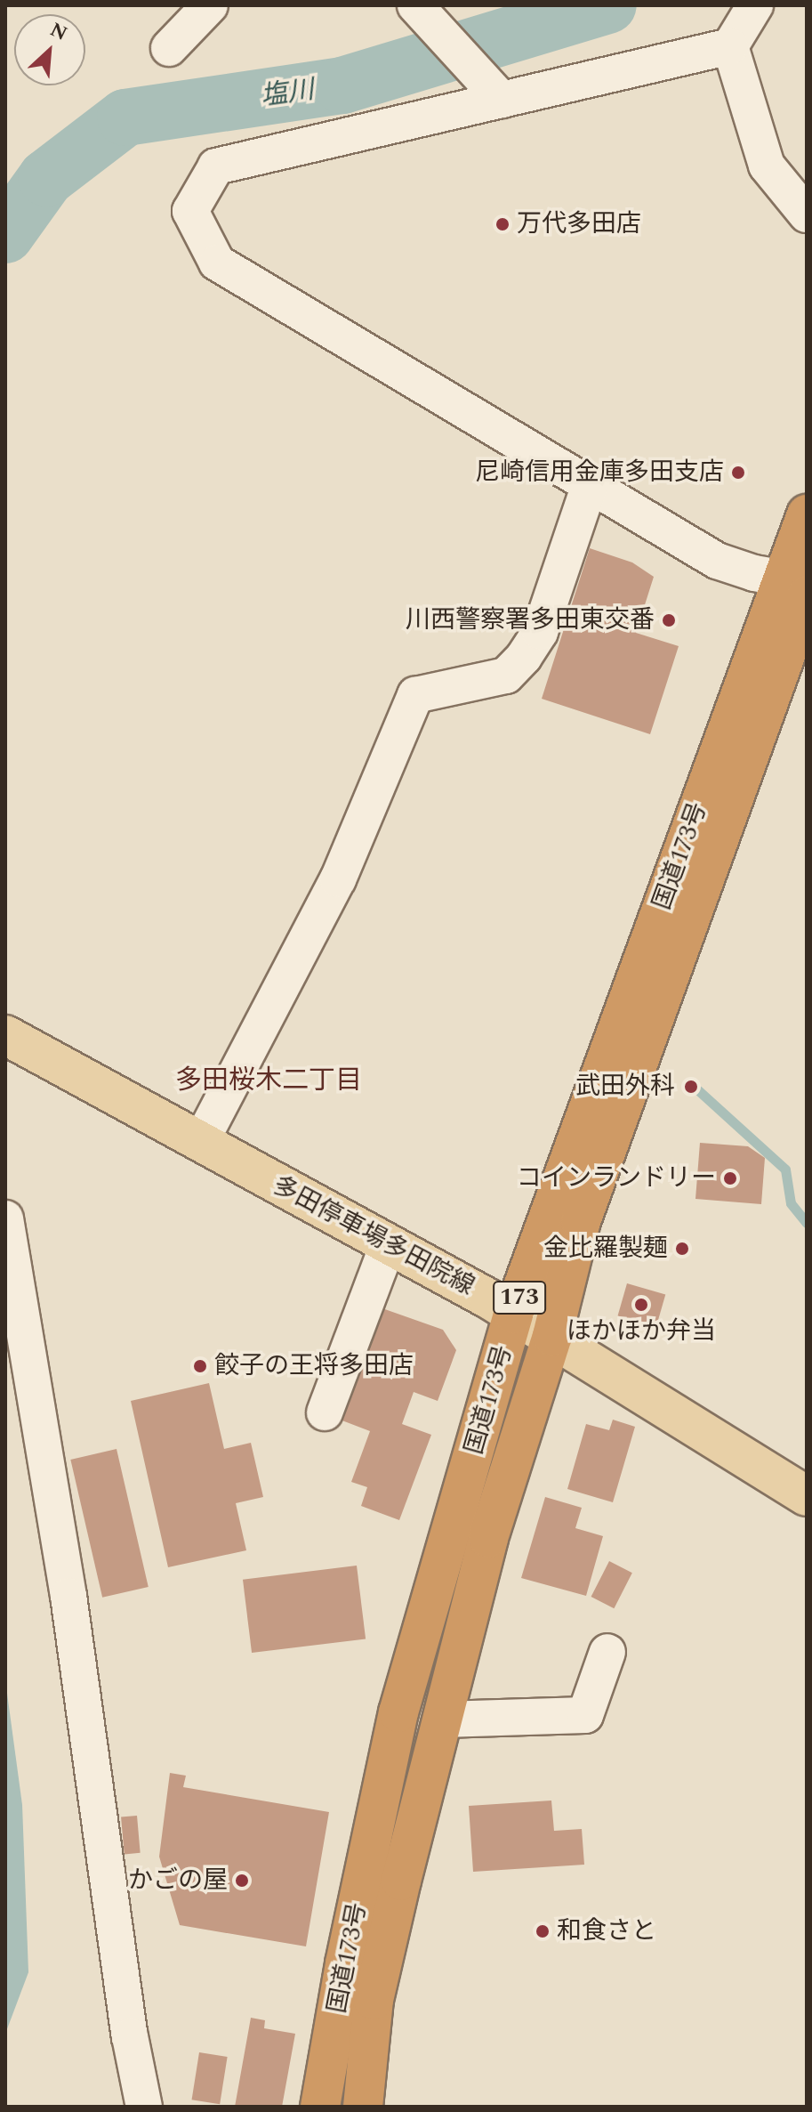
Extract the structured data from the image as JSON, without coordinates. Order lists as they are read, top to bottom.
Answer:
{
  "streets": {
    "highway": ["国道173号", "173"],
    "main road": ["多田停車場多田院線"]
  },
  "crossings": [
    ["国道173号", "多田停車場多田院線"]
  ],
  "districts": ["多田桜木二丁目"],
  "water": ["塩川"],
  "places": [
    "万代多田店",
    "尼崎信用金庫多田支店",
    "川西警察署多田東交番",
    "武田外科",
    "コインランドリー",
    "金比羅製麺",
    "ほかほか弁当",
    "餃子の王将多田店",
    "かごの屋",
    "和食さと"
  ],
  "north": "top right"
}
